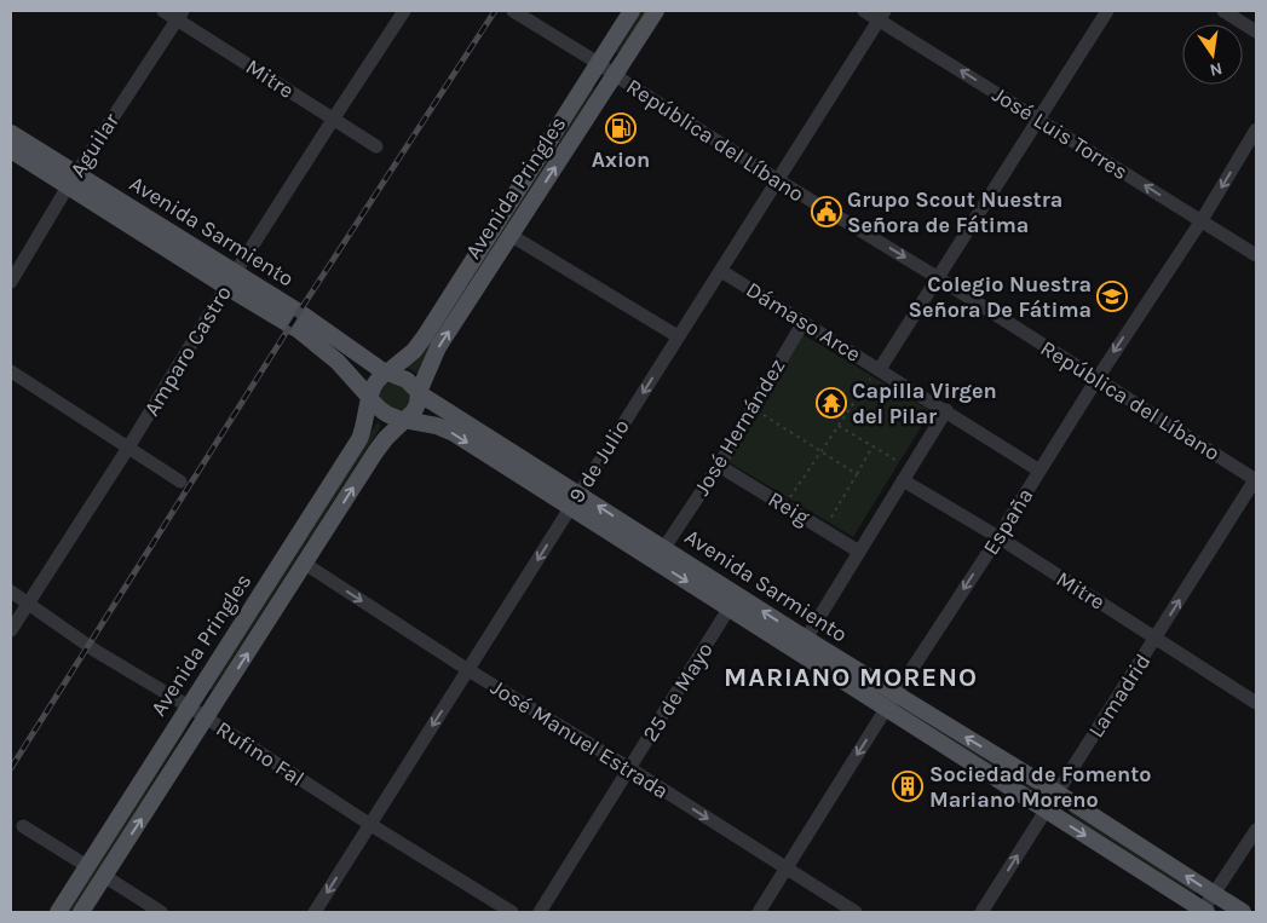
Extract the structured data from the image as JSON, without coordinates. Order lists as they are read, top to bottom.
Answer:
{
  "streets": {
    "main road": ["Avenida Pringles", "Avenida Sarmiento"],
    "street": [
      "Mitre",
      "José Luis Torres",
      "República del Líbano",
      "Aguilar",
      "Dámaso Arce",
      "Amparo Castro",
      "José Hernández",
      "9 de Julio",
      "Reig",
      "España",
      "25 de Mayo",
      "Lamadrid",
      "José Manuel Estrada",
      "Rufino Fal"
    ]
  },
  "crossings": [
    ["Mitre", "Aguilar"],
    ["Mitre", "Amparo Castro"],
    ["Mitre", "España"],
    ["Mitre", "Lamadrid"],
    ["José Luis Torres", "9 de Julio"],
    ["José Luis Torres", "España"],
    ["República del Líbano", "Avenida Pringles"],
    ["República del Líbano", "9 de Julio"],
    ["República del Líbano", "España"],
    ["República del Líbano", "Lamadrid"],
    ["Aguilar", "Avenida Sarmiento"],
    ["Avenida Pringles", "Avenida Sarmiento"],
    ["Avenida Pringles", "José Manuel Estrada"],
    ["Avenida Pringles", "Rufino Fal"],
    ["Avenida Sarmiento", "Amparo Castro"],
    ["Avenida Sarmiento", "José Hernández"],
    ["Avenida Sarmiento", "9 de Julio"],
    ["Avenida Sarmiento", "España"],
    ["Avenida Sarmiento", "25 de Mayo"],
    ["Avenida Sarmiento", "Lamadrid"],
    ["Dámaso Arce", "José Hernández"],
    ["Dámaso Arce", "9 de Julio"],
    ["Dámaso Arce", "España"],
    ["Amparo Castro", "Rufino Fal"],
    ["José Hernández", "Reig"],
    ["9 de Julio", "José Manuel Estrada"],
    ["9 de Julio", "Rufino Fal"],
    ["España", "José Manuel Estrada"],
    ["25 de Mayo", "José Manuel Estrada"]
  ],
  "one_way": [
    "José Luis Torres",
    "9 de Julio",
    "España",
    "Lamadrid",
    "José Manuel Estrada"
  ],
  "districts": ["MARIANO MORENO"],
  "places": {
    "fuel station": ["Axion"],
    "public building": ["Grupo Scout Nuestra Señora de Fátima"],
    "school or university": ["Colegio Nuestra Señora De Fátima"],
    "temple": ["Capilla Virgen del Pilar"],
    "building": ["Sociedad de Fomento Mariano Moreno"]
  },
  "north": "bottom"
}
